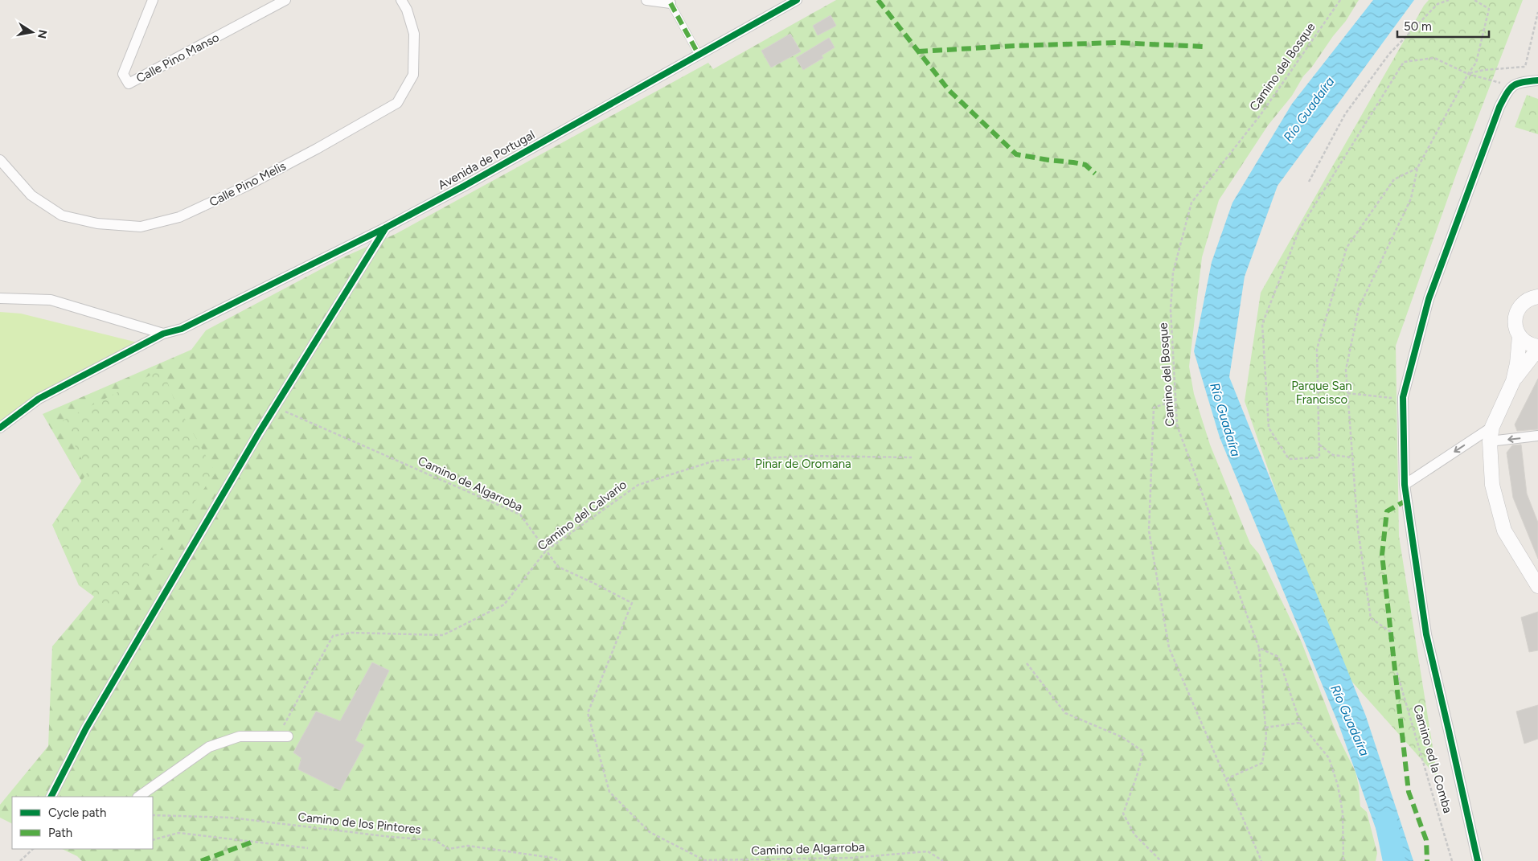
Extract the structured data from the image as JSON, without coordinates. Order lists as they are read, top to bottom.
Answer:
{
  "streets": {
    "street": ["Calle Pino Manso", "Avenida de Portugal", "Calle Pino Melis"],
    "path": [
      "Camino del Bosque",
      "Camino de Algarroba",
      "Camino del Calvario",
      "Camino ed la Comba",
      "Camino de los Pintores"
    ]
  },
  "crossings": [
    ["Camino de Algarroba", "Camino del Calvario"]
  ],
  "water": ["Río Guadaíra"],
  "parks": ["Parque San Francisco", "Pinar de Oromana"],
  "legend": ["Cycle path", "Path"],
  "scale_bar": "50 m",
  "north": "right"
}
